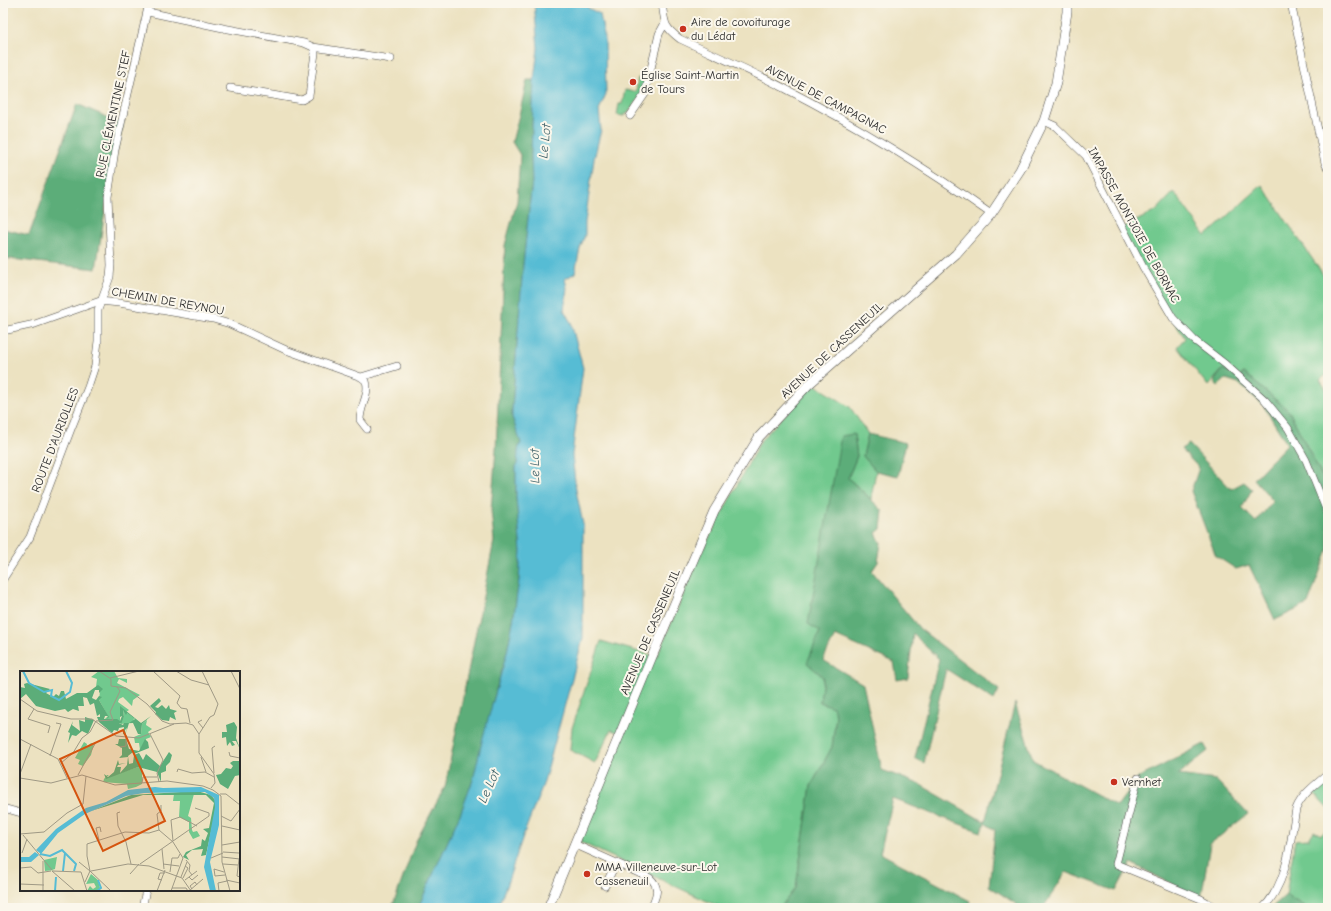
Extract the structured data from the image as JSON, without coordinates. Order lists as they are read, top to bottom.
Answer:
{
  "streets": {
    "main road": ["AVENUE DE CASSENEUIL"],
    "street": [
      "AVENUE DE CAMPAGNAC",
      "RUE CLÉMENTINE STEF",
      "IMPASSE MONTJOIE DE BORNAC",
      "CHEMIN DE REYNOU",
      "ROUTE D'AURIOLLES"
    ]
  },
  "crossings": [
    ["AVENUE DE CAMPAGNAC", "AVENUE DE CASSENEUIL"],
    ["RUE CLÉMENTINE STEF", "CHEMIN DE REYNOU"],
    ["RUE CLÉMENTINE STEF", "ROUTE D'AURIOLLES"],
    ["IMPASSE MONTJOIE DE BORNAC", "AVENUE DE CASSENEUIL"],
    ["CHEMIN DE REYNOU", "ROUTE D'AURIOLLES"]
  ],
  "water": ["Le Lot"],
  "places": [
    "Aire de covoiturage du Lédat",
    "Église Saint-Martin de Tours",
    "Vernhet",
    "MMA Villeneuve-sur-Lot Casseneuil"
  ]
}
